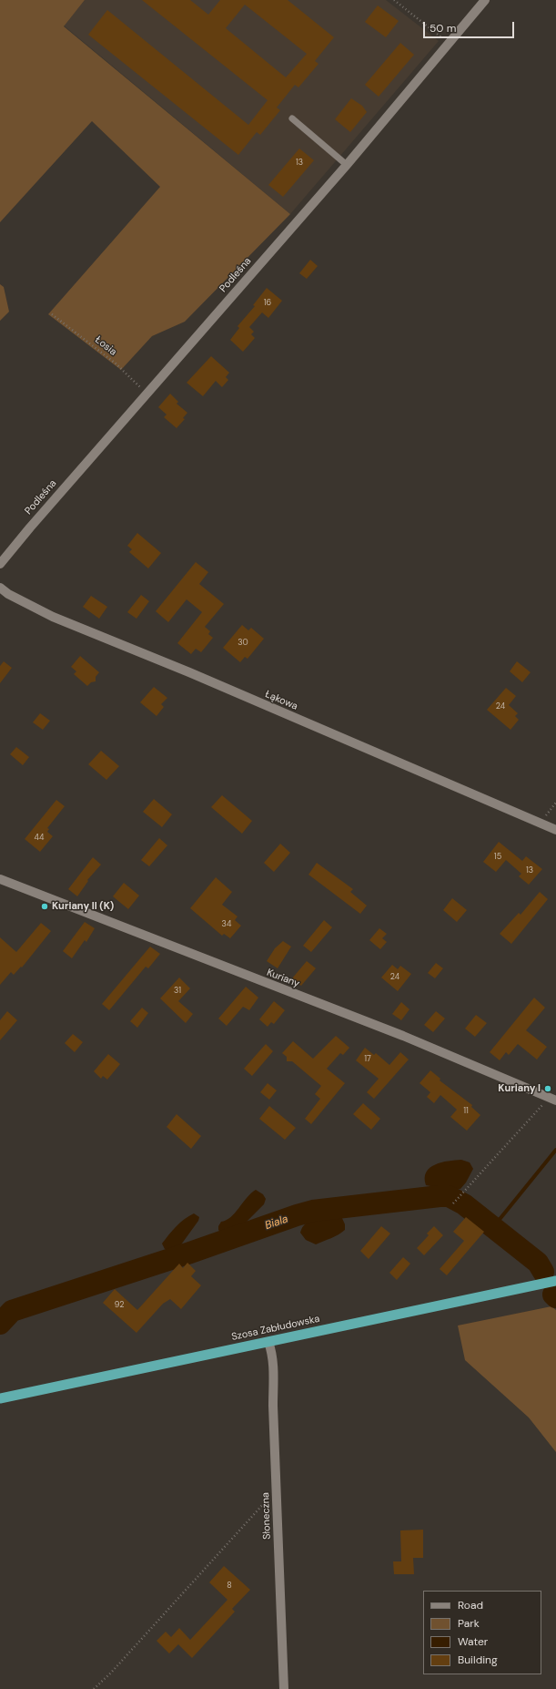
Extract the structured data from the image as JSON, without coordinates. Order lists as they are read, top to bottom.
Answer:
{
  "streets": {
    "highway": ["Szosa Zabłudowska"],
    "street": [
      "Podleśna",
      "Łąkowa",
      "Kuriany",
      "Słoneczna"
    ],
    "path": ["Łosia"]
  },
  "crossings": [
    ["Podleśna", "Łosia"],
    ["Szosa Zabłudowska", "Słoneczna"]
  ],
  "water": ["Biala"],
  "places": ["Kuriany II (K)", "Kuriany I"],
  "house_numbers": [
    "13",
    "16",
    "30",
    "24",
    "44",
    "15",
    "13",
    "34",
    "24",
    "31",
    "17",
    "11",
    "92",
    "8"
  ],
  "legend": [
    "Road",
    "Park",
    "Water",
    "Building"
  ],
  "scale_bar": "50 m"
}
